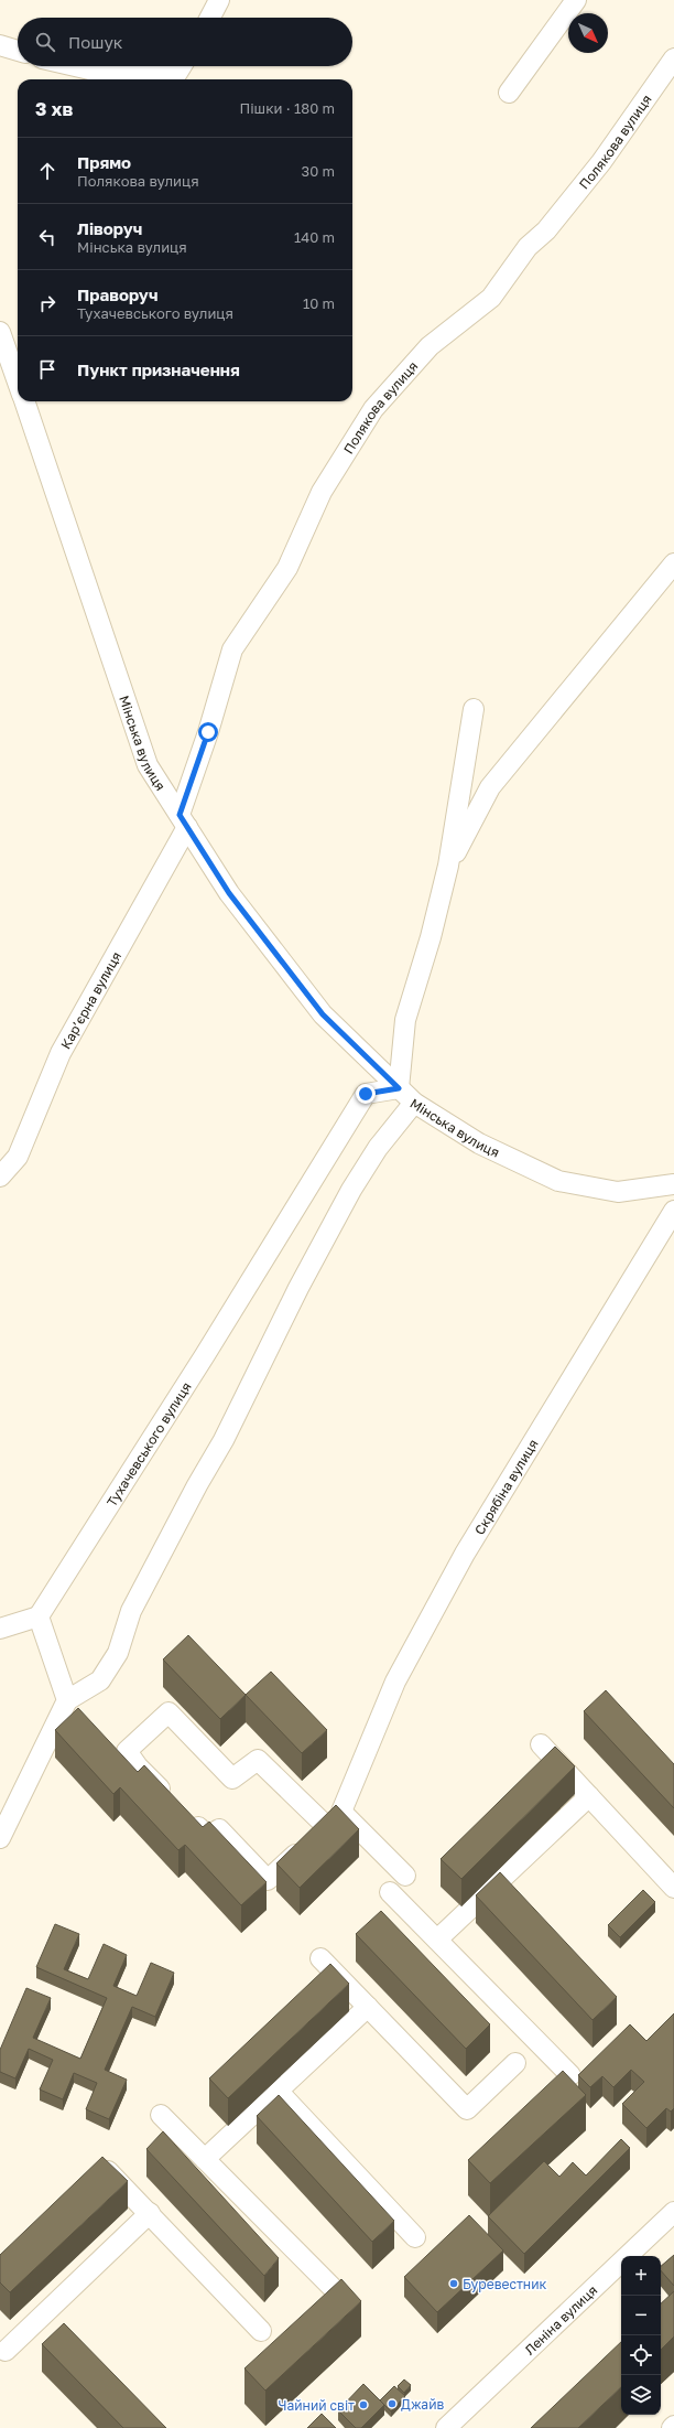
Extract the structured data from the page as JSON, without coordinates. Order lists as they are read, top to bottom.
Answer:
{
  "streets": {
    "street": [
      "Полякова вулиця",
      "Мінська вулиця",
      "Кар’єрна вулиця",
      "Тухачевського вулиця",
      "Скрябіна вулиця",
      "Леніна вулиця"
    ]
  },
  "crossings": [
    ["Полякова вулиця", "Мінська вулиця"],
    ["Полякова вулиця", "Кар’єрна вулиця"],
    ["Мінська вулиця", "Кар’єрна вулиця"],
    ["Мінська вулиця", "Тухачевського вулиця"]
  ],
  "places": ["Буревестник", "Джайв", "Чайний світ"],
  "north": "bottom right",
  "page": {
    "search": "Пошук",
    "heading": ["3 хв", "Пішки · 180 m"],
    "list": [
      ["Прямо", "Полякова вулиця", "30 m"],
      ["Ліворуч", "Мінська вулиця", "140 m"],
      ["Праворуч", "Тухачевського вулиця", "10 m"],
      "Пункт призначення"
    ],
    "map_buttons": ["+", "−"]
  }
}
